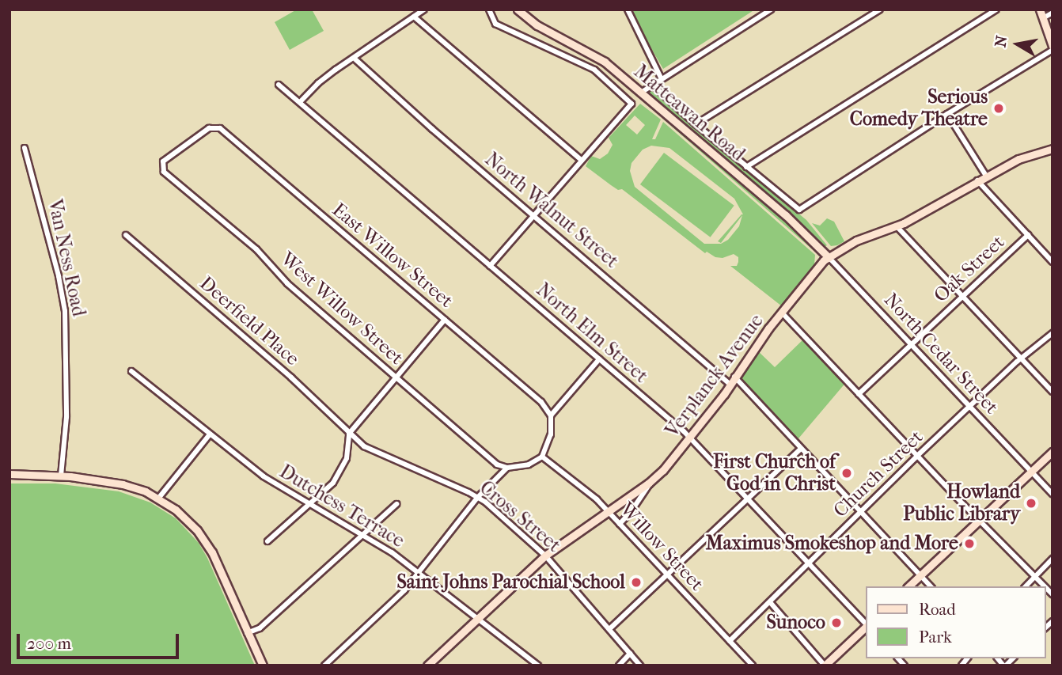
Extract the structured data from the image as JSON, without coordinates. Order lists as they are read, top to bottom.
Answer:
{
  "streets": {
    "street": [
      "Matteawan Road",
      "North Walnut Street",
      "East Willow Street",
      "Van Ness Road",
      "Oak Street",
      "West Willow Street",
      "Deerfield Place",
      "North Elm Street",
      "North Cedar Street",
      "Verplanck Avenue",
      "Church Street",
      "Dutchess Terrace",
      "Cross Street",
      "Willow Street"
    ]
  },
  "crossings": [
    ["Matteawan Road", "North Cedar Street"],
    ["Matteawan Road", "Verplanck Avenue"],
    ["North Walnut Street", "Verplanck Avenue"],
    ["East Willow Street", "West Willow Street"],
    ["Oak Street", "North Cedar Street"],
    ["Deerfield Place", "Cross Street"],
    ["North Elm Street", "Verplanck Avenue"],
    ["North Elm Street", "Church Street"],
    ["North Cedar Street", "Verplanck Avenue"],
    ["North Cedar Street", "Church Street"],
    ["Verplanck Avenue", "Dutchess Terrace"],
    ["Verplanck Avenue", "Cross Street"],
    ["Verplanck Avenue", "Willow Street"],
    ["Church Street", "Willow Street"]
  ],
  "places": [
    "Serious Comedy Theatre",
    "First Church of God in Christ",
    "Howland Public Library",
    "Maximus Smokeshop and More",
    "Saint Johns Parochial School",
    "Sunoco"
  ],
  "legend": ["Road", "Park"],
  "scale_bar": "200 m",
  "north": "left"
}
